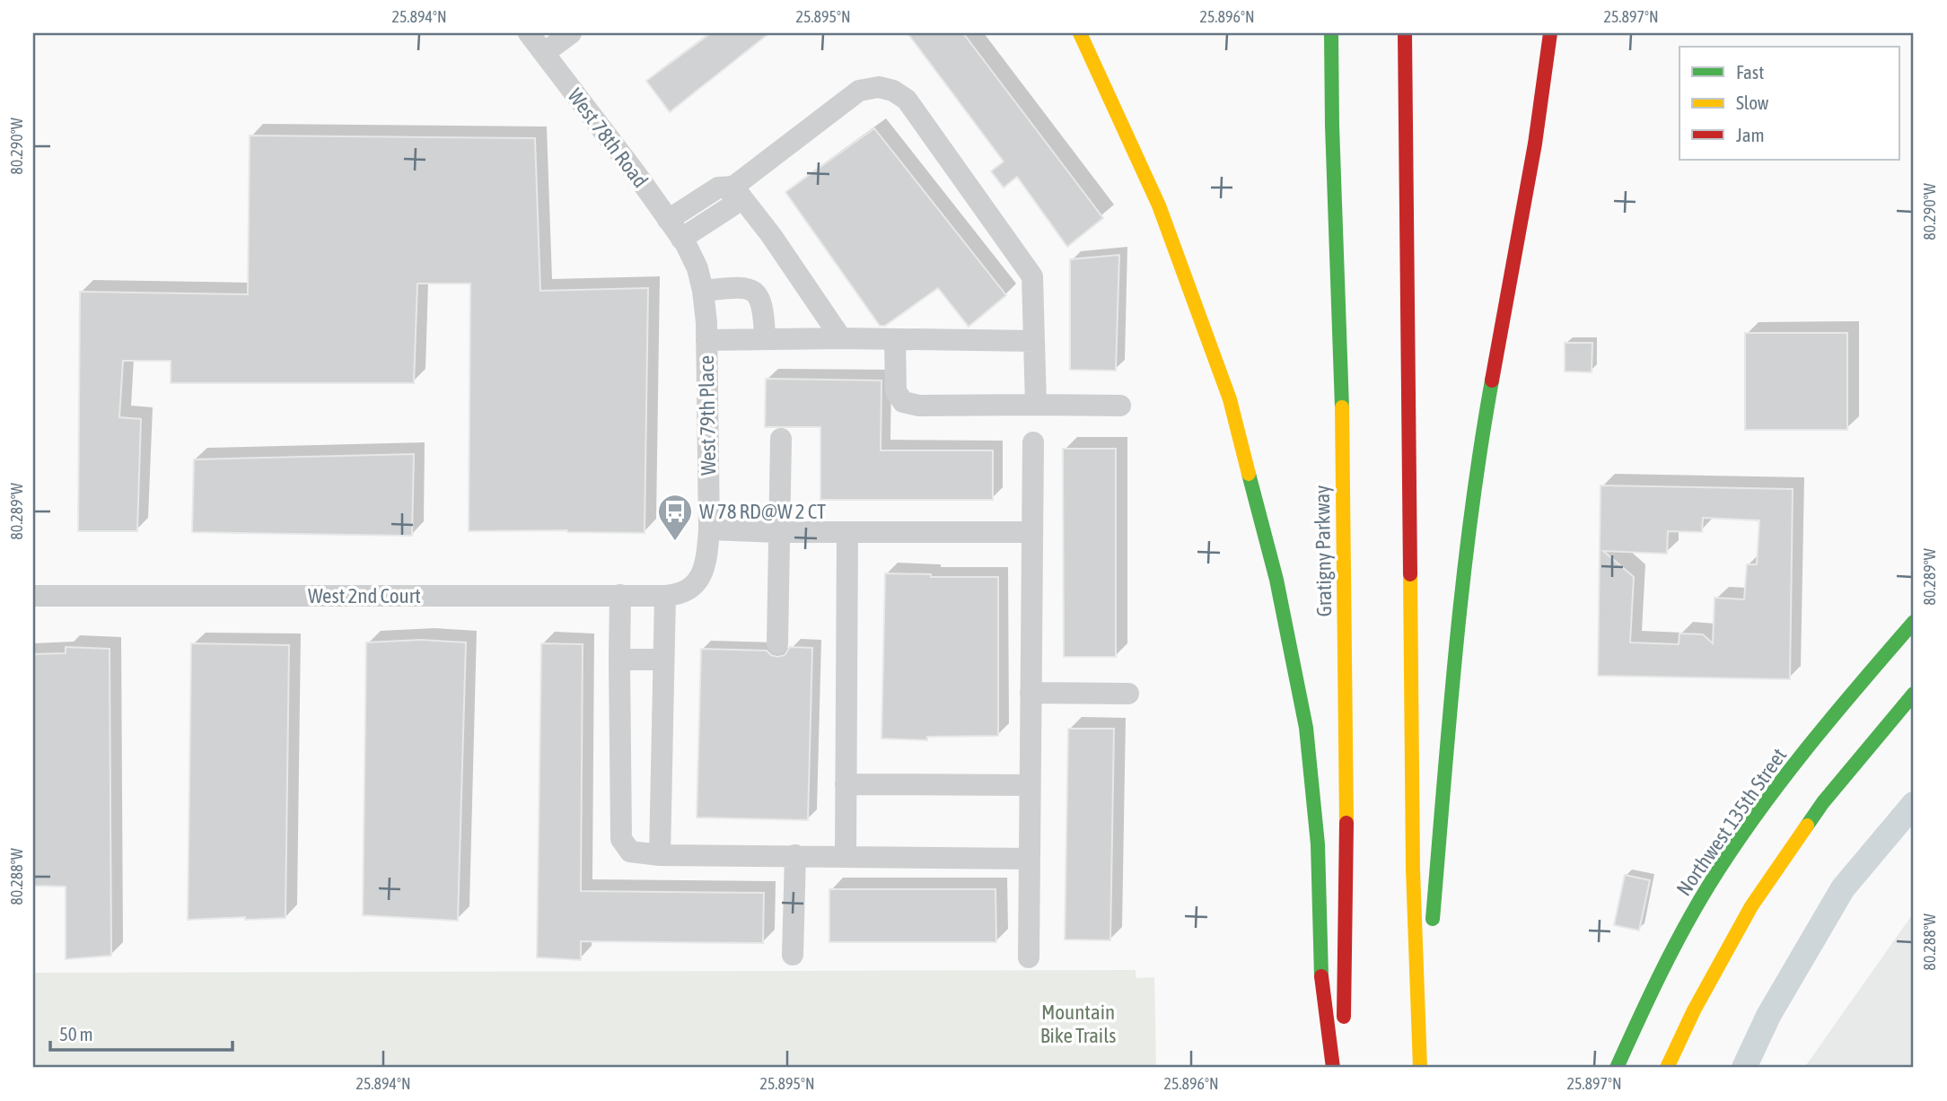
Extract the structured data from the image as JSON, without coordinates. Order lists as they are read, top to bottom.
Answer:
{
  "streets": {
    "main road": ["Gratigny Parkway", "Northwest 135th Street"],
    "street": ["West 78th Road", "West 79th Place", "West 2nd Court"]
  },
  "crossings": [
    ["West 78th Road", "West 79th Place"],
    ["West 79th Place", "West 2nd Court"]
  ],
  "parks": ["Mountain Bike Trails"],
  "places": {
    "bus stop": ["W 78 RD@W 2 CT"]
  },
  "legend": ["Fast", "Slow", "Jam"],
  "scale_bar": "50 m",
  "coordinates": [
    "25.894°N",
    "25.895°N",
    "25.896°N",
    "25.897°N",
    "80.290°W",
    "80.289°W",
    "80.288°W"
  ]
}
